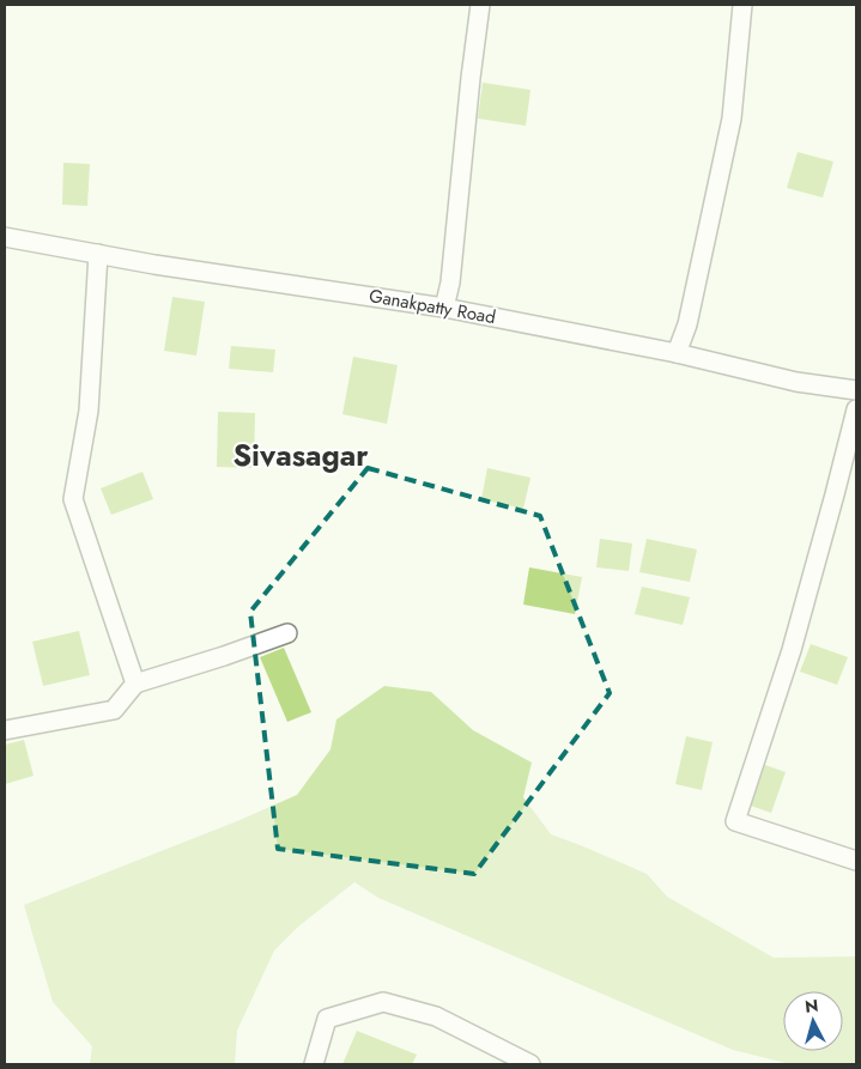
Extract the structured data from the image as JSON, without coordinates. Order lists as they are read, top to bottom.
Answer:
{
  "streets": {
    "street": ["Ganakpatty Road"]
  },
  "districts": ["Sivasagar"],
  "north": "top"
}
